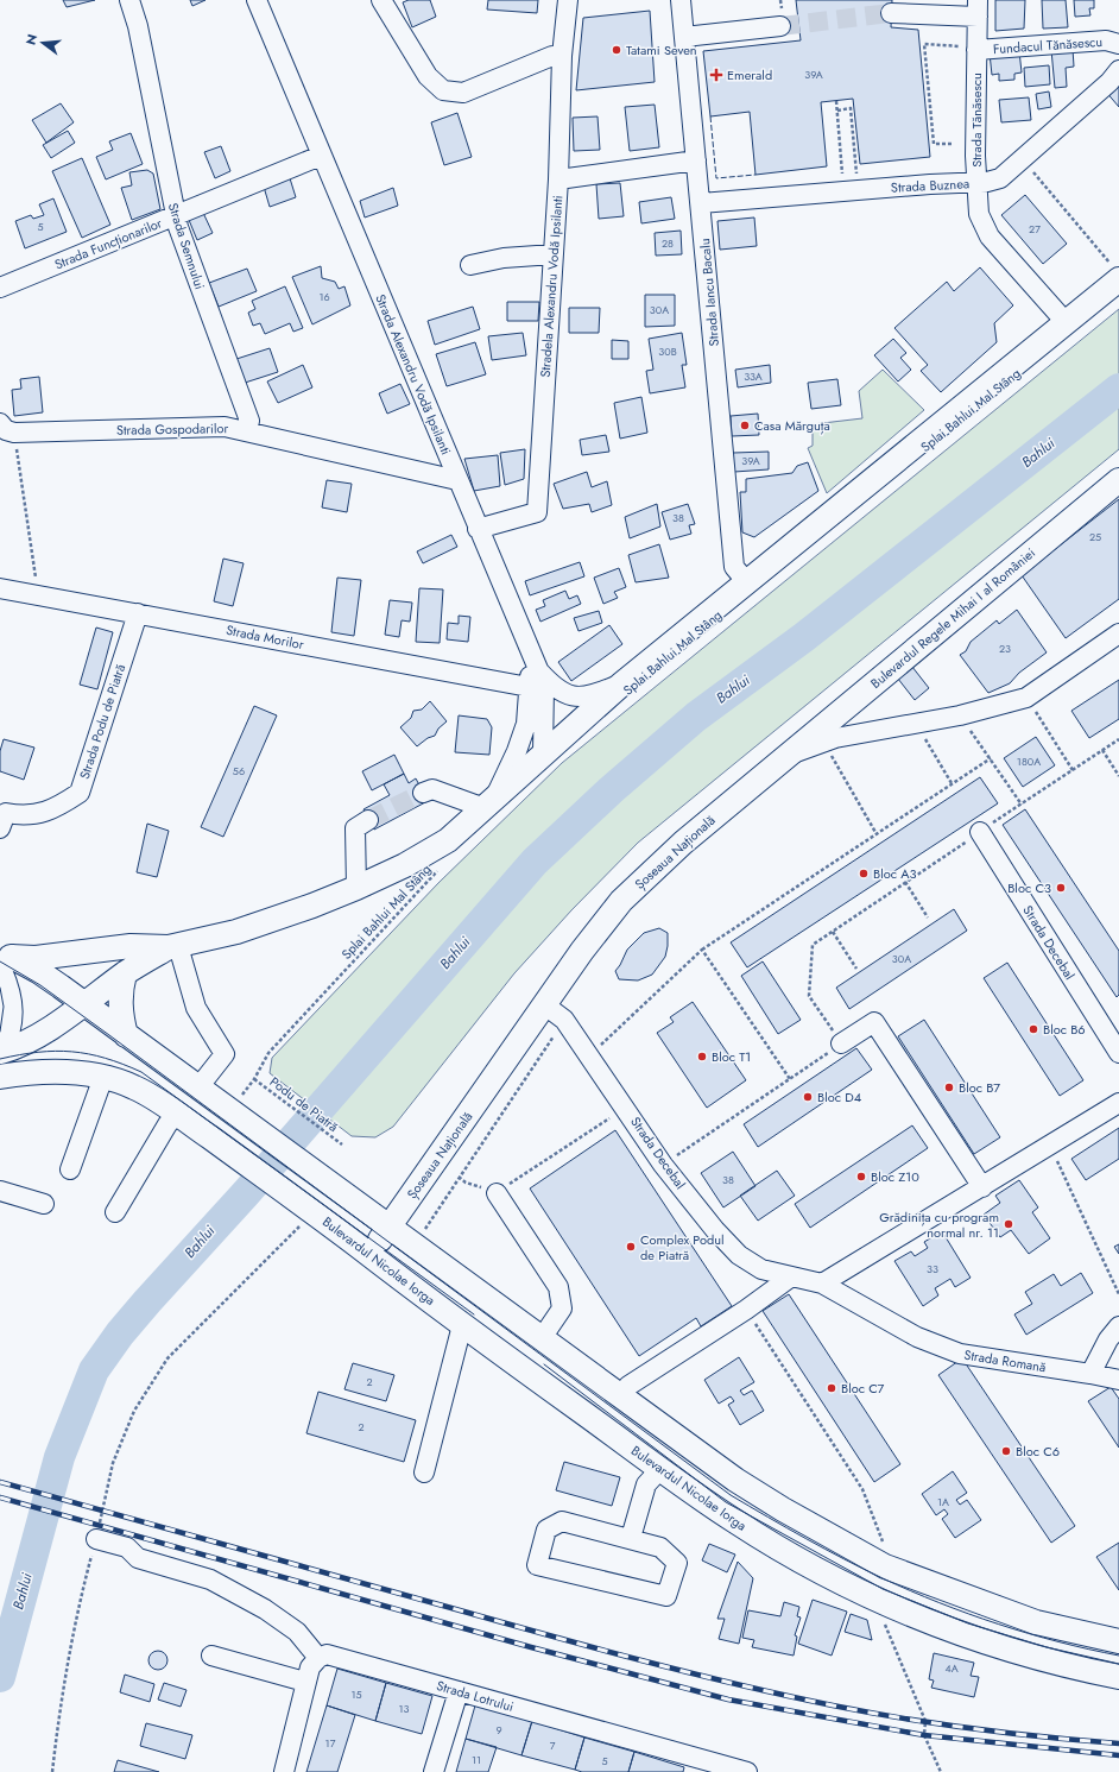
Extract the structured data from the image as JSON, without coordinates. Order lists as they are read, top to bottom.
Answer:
{
  "streets": {
    "main road": ["Bulevardul Regele Mihai I al României", "Șoseaua Națională", "Bulevardul Nicolae Iorga"],
    "street": [
      "Fundacul Tănăsescu",
      "Strada Tănăsescu",
      "Strada Buznea",
      "Strada Funcționarilor",
      "Strada Semnului",
      "Stradela Alexandru Vodă Ipsilanti",
      "Strada Iancu Bacalu",
      "Strada Alexandru Vodă Ipsilanti",
      "Strada Gospodarilor",
      "Strada Morilor",
      "Strada Podu de Piatră",
      "Strada Decebal",
      "Strada Romană",
      "Strada Lotrului"
    ],
    "path": ["Splai Bahlui Mal Stâng", "Podu de Piatră"]
  },
  "crossings": [
    ["Fundacul Tănăsescu", "Strada Tănăsescu"],
    ["Strada Tănăsescu", "Strada Buznea"],
    ["Strada Buznea", "Strada Iancu Bacalu"],
    ["Strada Funcționarilor", "Strada Semnului"],
    ["Strada Funcționarilor", "Strada Alexandru Vodă Ipsilanti"],
    ["Strada Semnului", "Strada Gospodarilor"],
    ["Stradela Alexandru Vodă Ipsilanti", "Strada Alexandru Vodă Ipsilanti"],
    ["Strada Alexandru Vodă Ipsilanti", "Strada Gospodarilor"],
    ["Splai Bahlui Mal Stâng", "Podu de Piatră"],
    ["Bulevardul Regele Mihai I al României", "Șoseaua Națională"],
    ["Strada Morilor", "Strada Podu de Piatră"],
    ["Șoseaua Națională", "Strada Decebal"],
    ["Șoseaua Națională", "Bulevardul Nicolae Iorga"],
    ["Strada Decebal", "Strada Romană"]
  ],
  "water": ["Bahlui"],
  "places": {
    "other": [
      "Tatami Seven",
      "Casa Mărguța",
      "Bloc A3",
      "Bloc C3",
      "Bloc B6",
      "Bloc T1",
      "Bloc B7",
      "Bloc D4",
      "Bloc Z10",
      "Grădinița cu program normal nr. 11",
      "Complex Podul de Piatră",
      "Bloc C7",
      "Bloc C6"
    ],
    "health": ["Emerald"]
  },
  "house_numbers": [
    "39A",
    "5",
    "27",
    "28",
    "16",
    "30A",
    "30B",
    "33A",
    "39A",
    "38",
    "25",
    "23",
    "180A",
    "56",
    "30A",
    "38",
    "33",
    "2",
    "2",
    "1A",
    "4A",
    "15",
    "13",
    "9",
    "17",
    "7",
    "11",
    "5"
  ],
  "north": "left"
}
